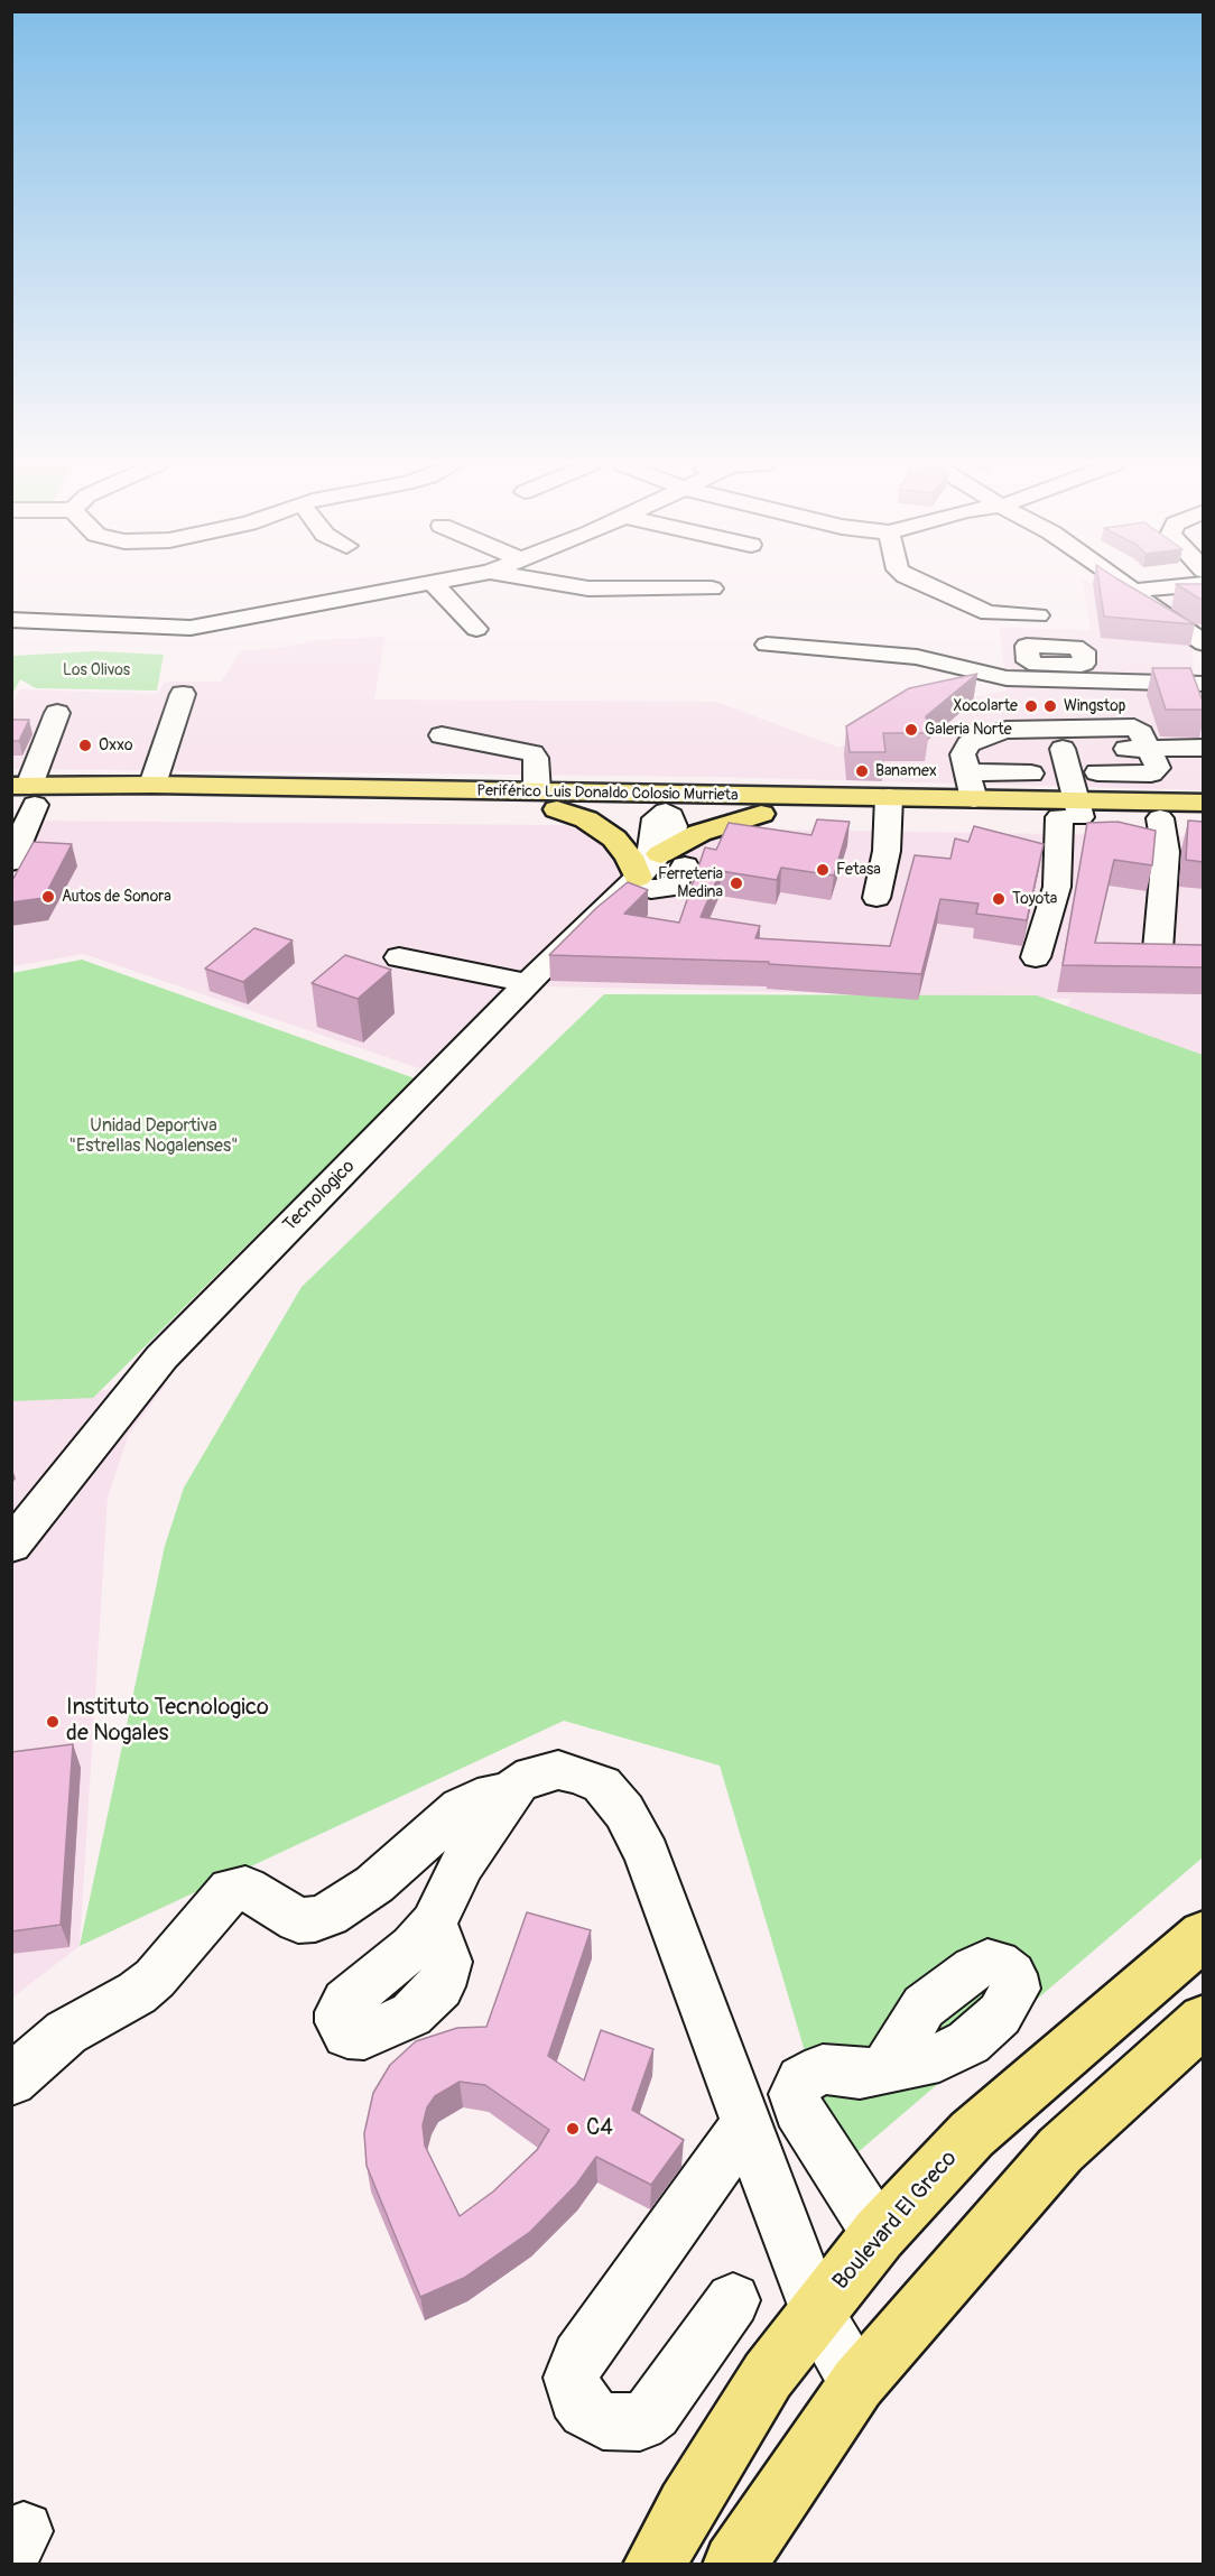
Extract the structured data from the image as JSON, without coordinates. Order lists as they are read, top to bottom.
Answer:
{
  "streets": {
    "main road": ["Periférico Luis Donaldo Colosio Murrieta", "Boulevard El Greco"],
    "street": ["Tecnologico"]
  },
  "crossings": [
    ["Periférico Luis Donaldo Colosio Murrieta", "Tecnologico"]
  ],
  "parks": ["Los Olivos", "Unidad Deportiva \"Estrellas Nogalenses\""],
  "places": [
    "Xocolarte",
    "Wingstop",
    "Galeria Norte",
    "Oxxo",
    "Banamex",
    "Fetasa",
    "Ferreteria Medina",
    "Autos de Sonora",
    "Toyota",
    "Instituto Tecnologico de Nogales",
    "C4"
  ]
}
